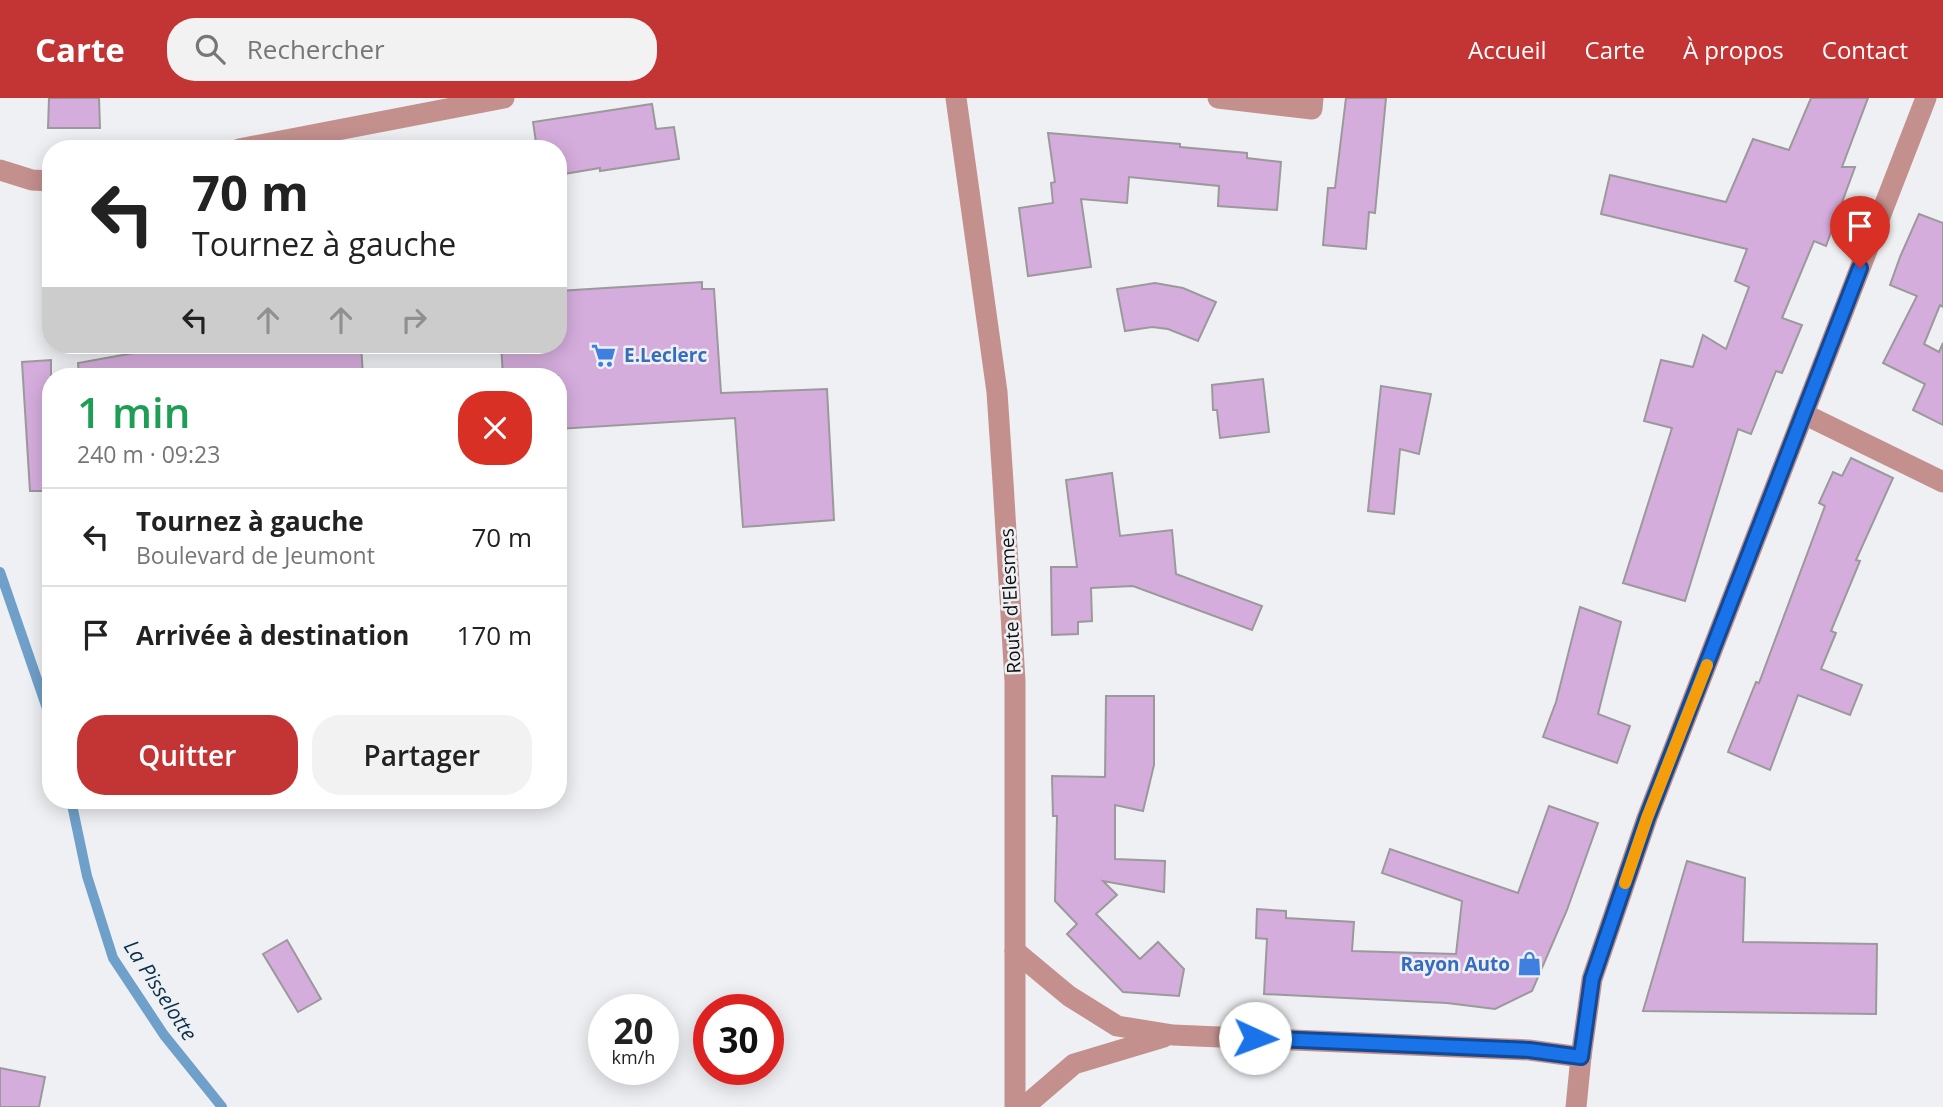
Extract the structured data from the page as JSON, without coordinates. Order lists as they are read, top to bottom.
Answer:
{
  "streets": {
    "street": ["Route d'Elesmes"]
  },
  "water": ["La Pisselotte"],
  "places": {
    "supermarket": ["E.Leclerc"],
    "shop": ["Rayon Auto"]
  },
  "page": {
    "header": "Carte",
    "search": "Rechercher",
    "nav": [
      "Accueil",
      "Carte",
      "À propos",
      "Contact"
    ],
    "turn": ["70 m", "Tournez à gauche"],
    "heading": ["1 min", "240 m · 09:23"],
    "list": [
      {
        "name": "Tournez à gauche",
        "note": "Boulevard de Jeumont",
        "value": "70 m"
      },
      {
        "name": "Arrivée à destination",
        "value": "170 m"
      }
    ],
    "buttons": ["Quitter", "Partager"],
    "speed": "20 km/h",
    "limit": "30"
  }
}
